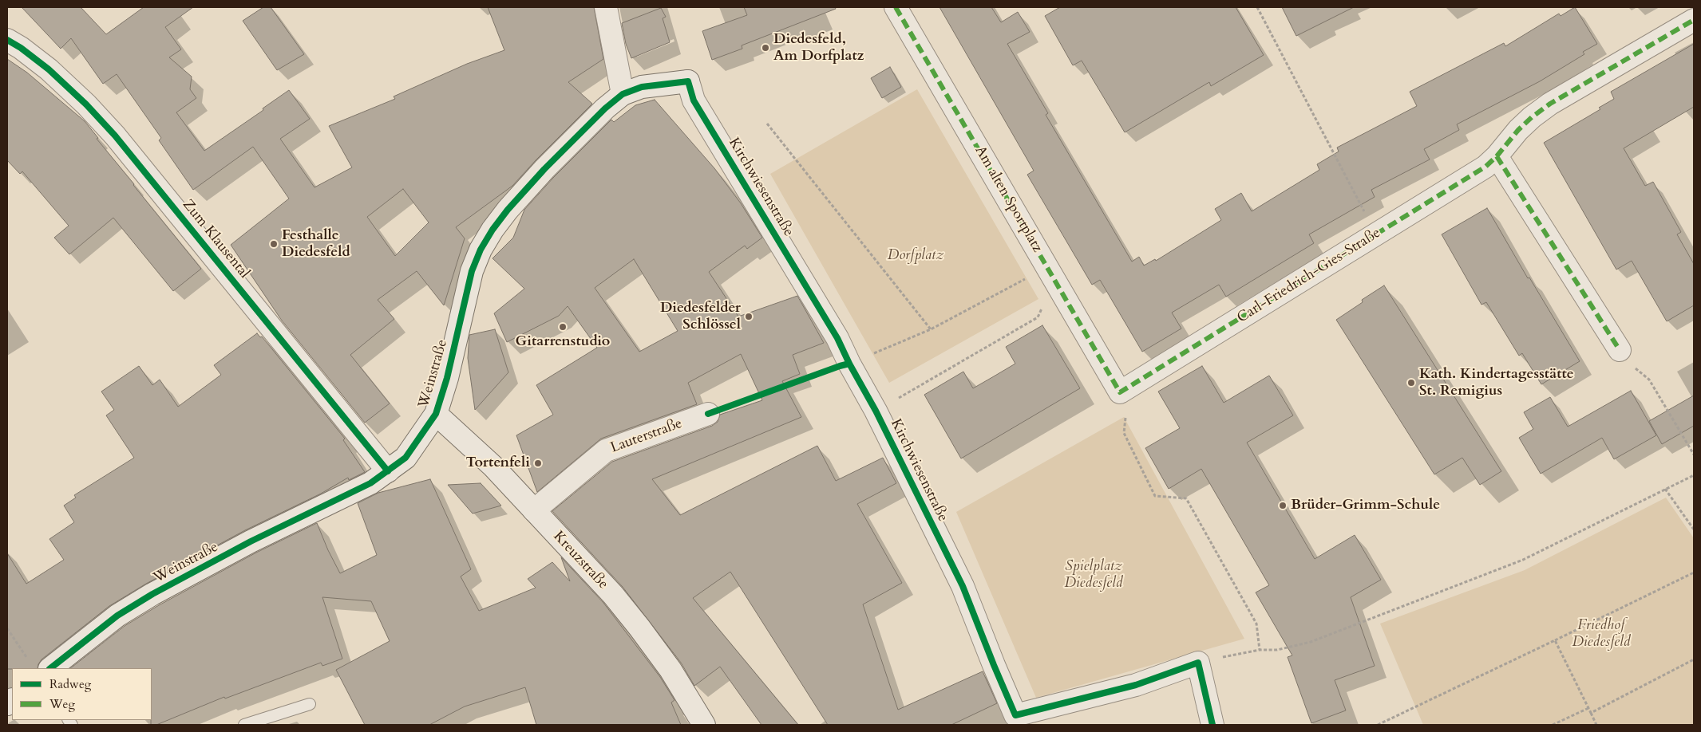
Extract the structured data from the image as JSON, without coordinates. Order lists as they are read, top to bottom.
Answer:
{
  "streets": {
    "street": [
      "Kirchwiesenstraße",
      "Am alten Sportplatz",
      "Zum Klausental",
      "Carl-Friedrich-Gies-Straße",
      "Weinstraße",
      "Lauterstraße",
      "Kreuzstraße"
    ]
  },
  "crossings": [
    ["Kirchwiesenstraße", "Weinstraße"],
    ["Am alten Sportplatz", "Carl-Friedrich-Gies-Straße"],
    ["Zum Klausental", "Weinstraße"],
    ["Weinstraße", "Kreuzstraße"],
    ["Lauterstraße", "Kreuzstraße"]
  ],
  "parks": ["Dorfplatz", "Spielplatz Diedesfeld", "Friedhof Diedesfeld"],
  "places": [
    "Diedesfeld, Am Dorfplatz",
    "Festhalle Diedesfeld",
    "Diedesfelder Schlössel",
    "Gitarrenstudio",
    "Kath. Kindertagesstätte St. Remigius",
    "Tortenfeli",
    "Brüder-Grimm-Schule"
  ],
  "legend": ["Radweg", "Weg"]
}
